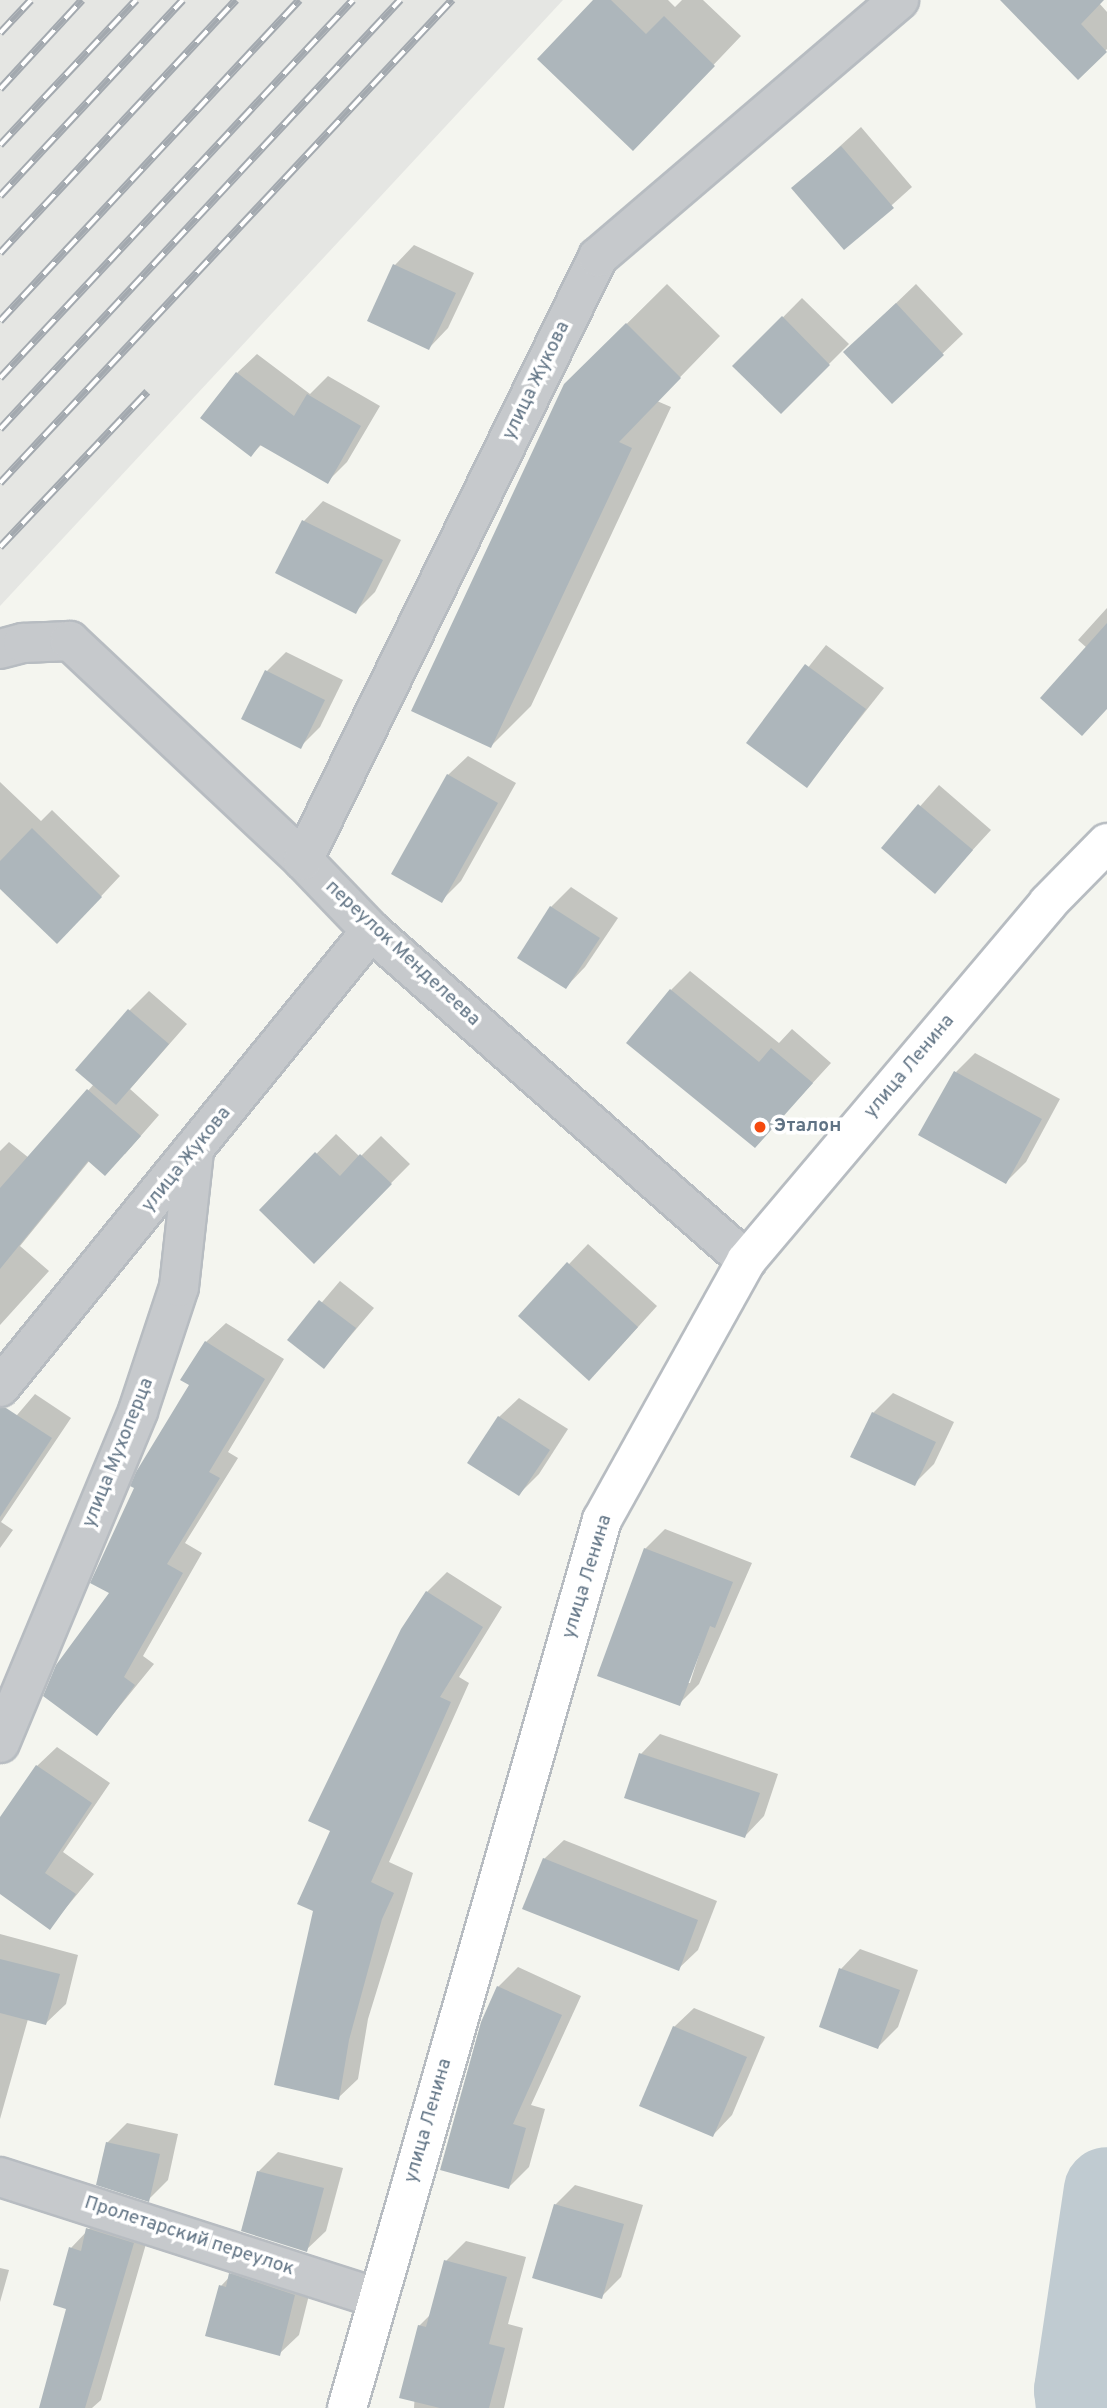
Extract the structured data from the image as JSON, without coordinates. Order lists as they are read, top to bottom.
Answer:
{
  "streets": {
    "street": [
      "улица Жукова",
      "переулок Менделеева",
      "улица Ленина",
      "улица Мухоперца",
      "Пролетарский переулок"
    ]
  },
  "crossings": [
    ["улица Жукова", "переулок Менделеева"],
    ["улица Жукова", "улица Мухоперца"],
    ["переулок Менделеева", "улица Ленина"],
    ["улица Ленина", "Пролетарский переулок"]
  ],
  "places": ["Эталон"]
}
